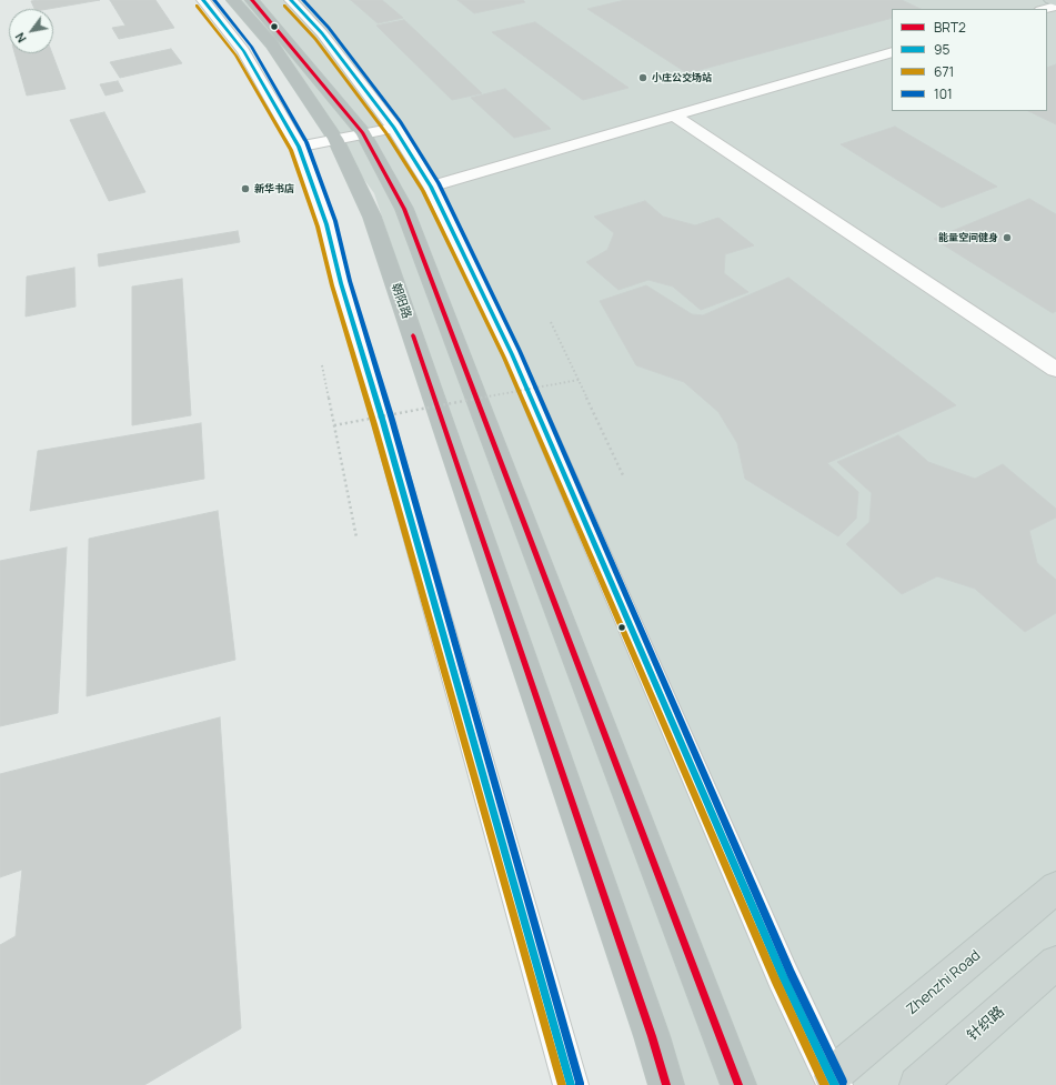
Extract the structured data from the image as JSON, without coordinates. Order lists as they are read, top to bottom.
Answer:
{
  "streets": {
    "highway": ["朝阳路"],
    "main road": ["Zhenzhi Road", "针织路"]
  },
  "places": ["小庄公交场站", "新华书店", "能量空间健身"],
  "lines": [
    "transit line BRT2",
    "transit line 95",
    "transit line 101",
    "transit line 671"
  ],
  "legend": [
    "BRT2",
    "95",
    "671",
    "101"
  ],
  "north": "bottom left"
}
